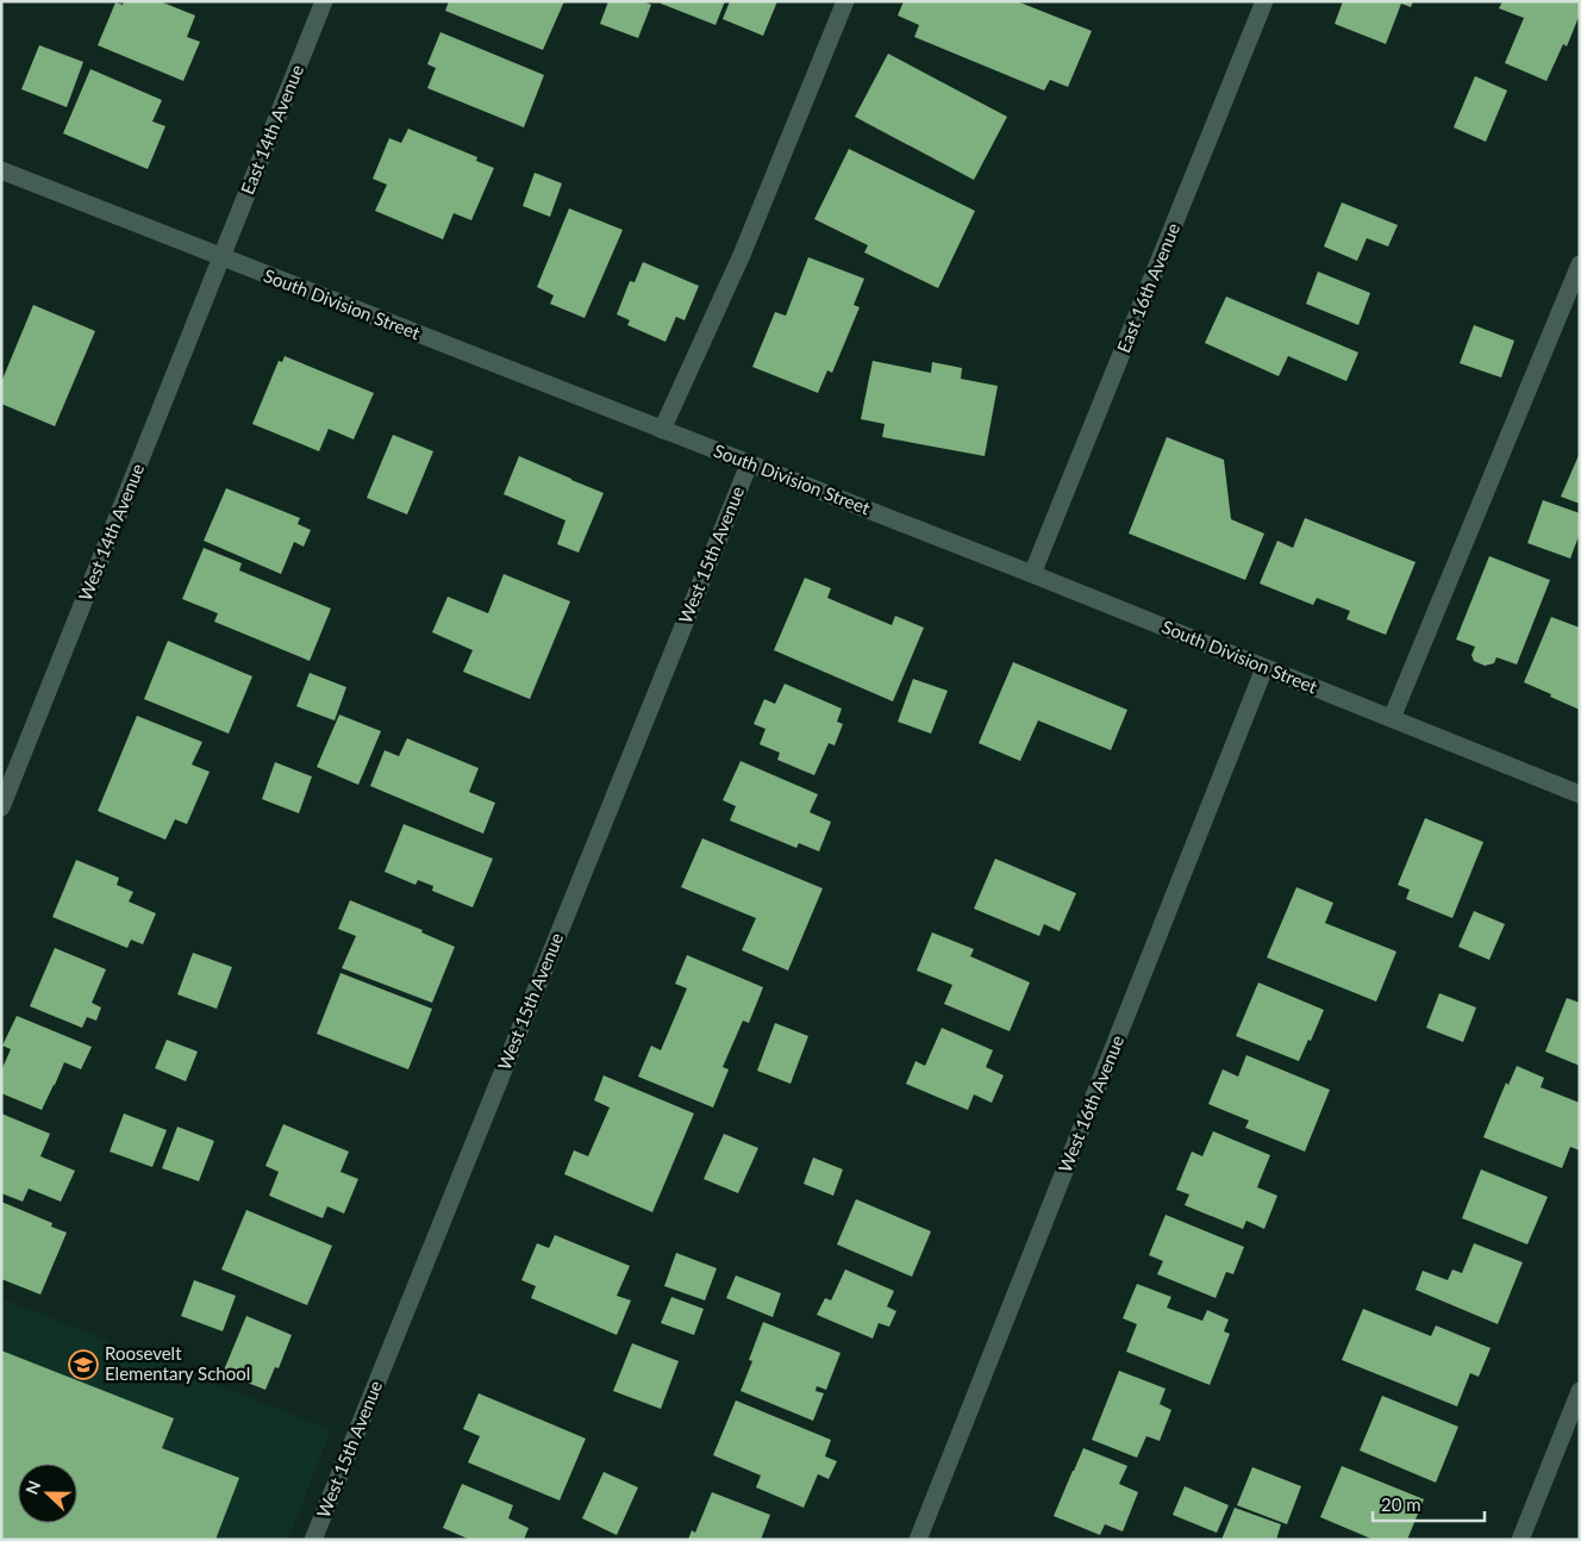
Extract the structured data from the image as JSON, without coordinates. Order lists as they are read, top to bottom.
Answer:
{
  "streets": {
    "street": [
      "East 14th Avenue",
      "East 16th Avenue",
      "South Division Street",
      "West 14th Avenue",
      "West 15th Avenue",
      "West 16th Avenue"
    ]
  },
  "crossings": [
    ["East 14th Avenue", "South Division Street"],
    ["East 14th Avenue", "West 14th Avenue"],
    ["East 16th Avenue", "South Division Street"],
    ["South Division Street", "West 14th Avenue"],
    ["South Division Street", "West 15th Avenue"],
    ["South Division Street", "West 16th Avenue"]
  ],
  "places": {
    "school or university": ["Roosevelt Elementary School"]
  },
  "scale_bar": "20 m",
  "north": "left"
}
